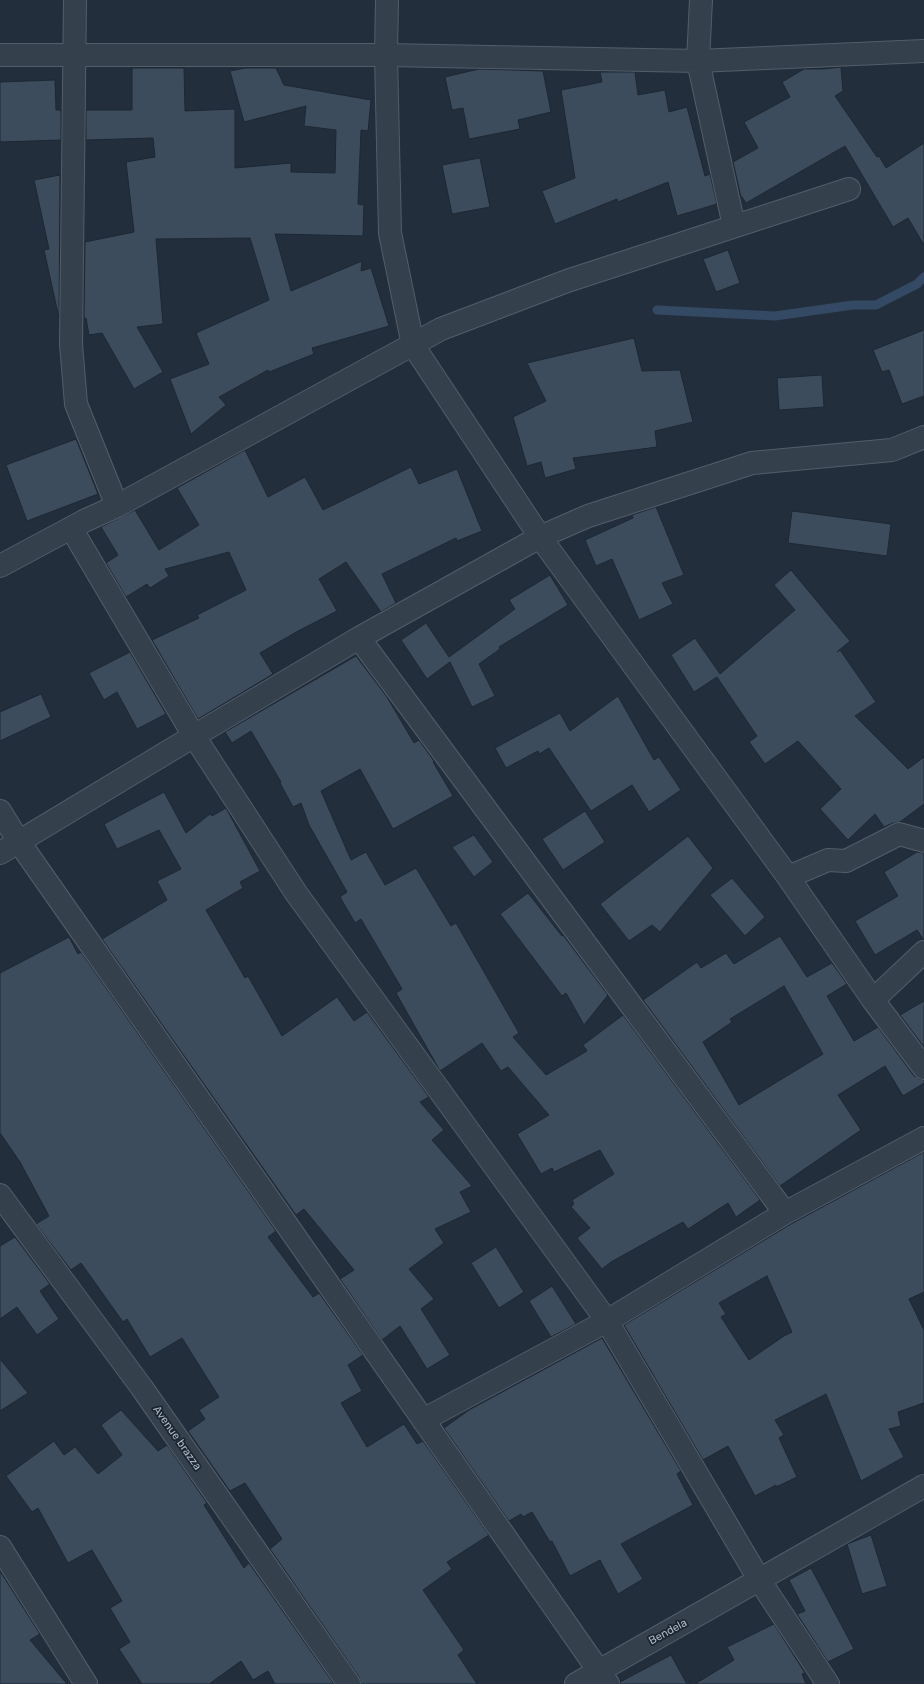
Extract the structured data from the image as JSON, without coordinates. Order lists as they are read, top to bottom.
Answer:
{
  "streets": {
    "street": ["Avenue brazza", "Bendela"]
  }
}
